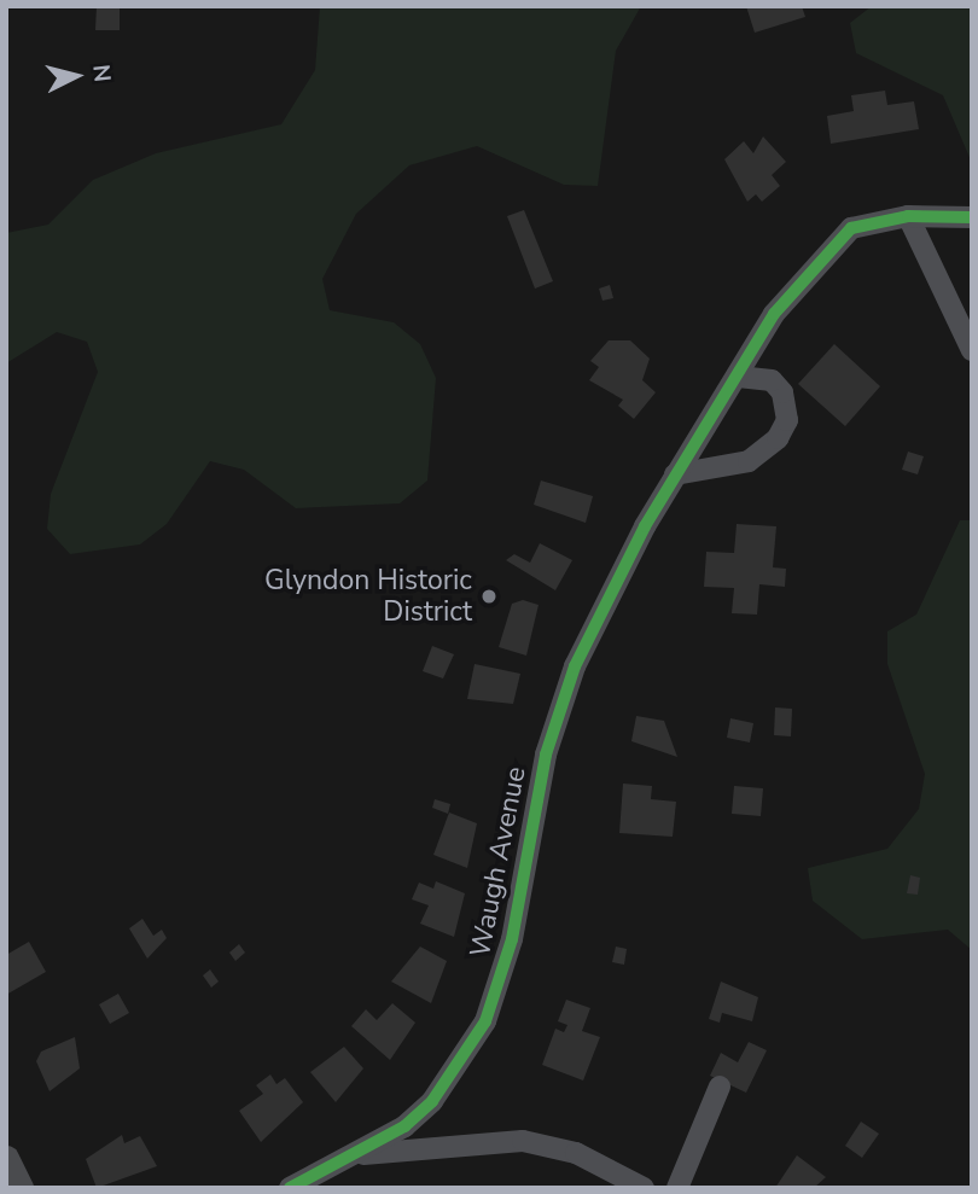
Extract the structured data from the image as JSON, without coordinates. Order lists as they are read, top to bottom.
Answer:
{
  "streets": {
    "street": ["Waugh Avenue"]
  },
  "places": ["Glyndon Historic District"],
  "north": "right"
}
